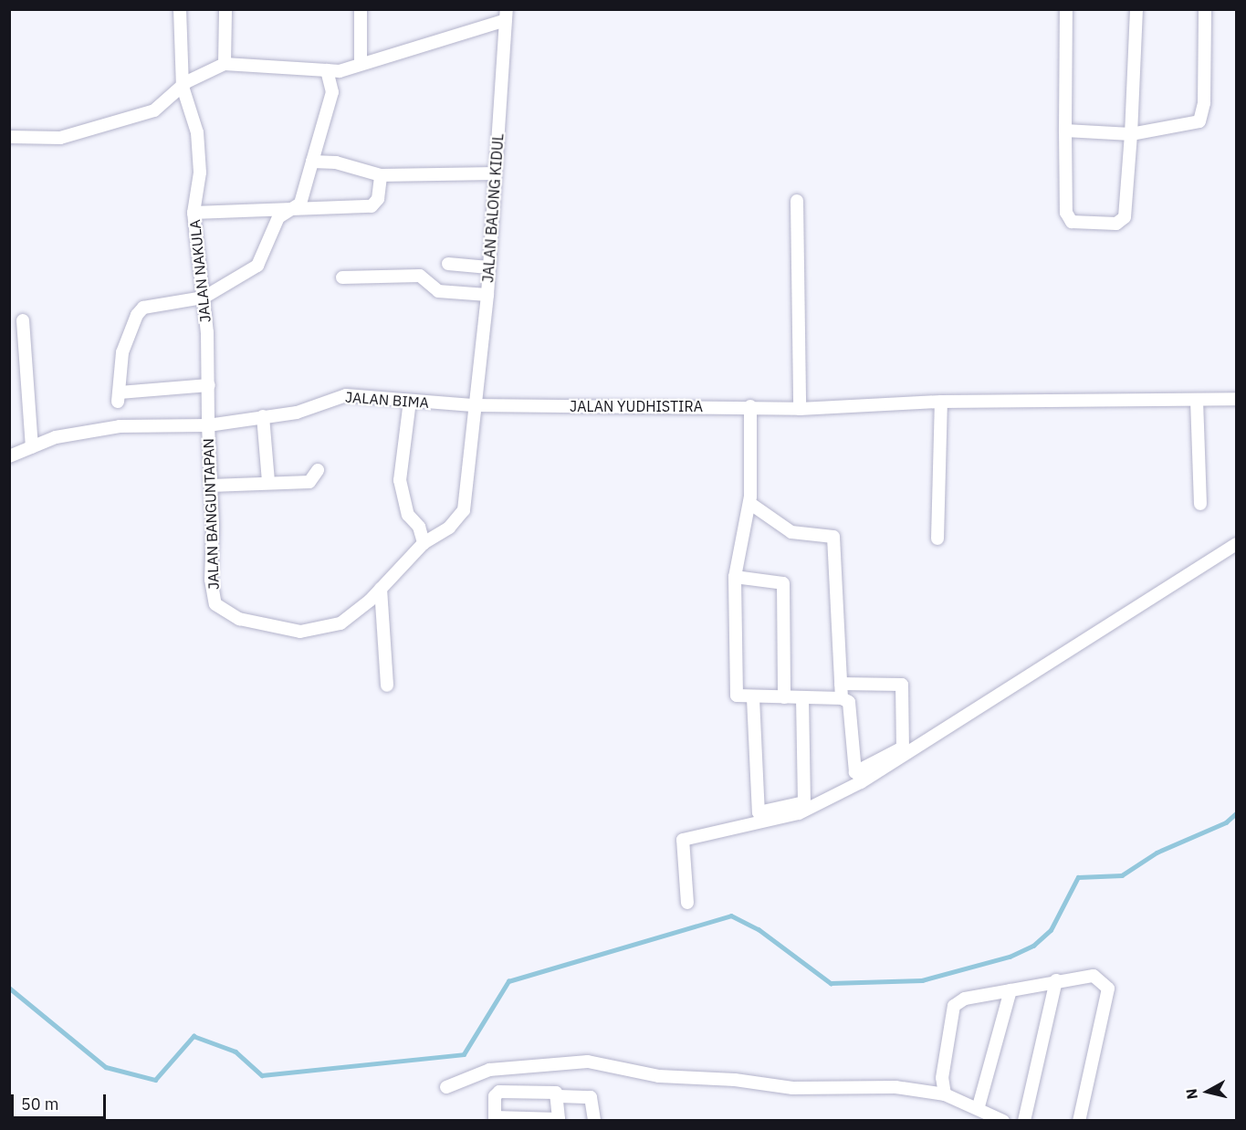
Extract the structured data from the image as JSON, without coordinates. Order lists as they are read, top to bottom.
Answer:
{
  "streets": {
    "street": [
      "JALAN BALONG KIDUL",
      "JALAN NAKULA",
      "JALAN BIMA",
      "JALAN YUDHISTIRA",
      "JALAN BANGUNTAPAN"
    ]
  },
  "crossings": [
    ["JALAN BALONG KIDUL", "JALAN BIMA"],
    ["JALAN BALONG KIDUL", "JALAN YUDHISTIRA"],
    ["JALAN BALONG KIDUL", "JALAN BANGUNTAPAN"],
    ["JALAN NAKULA", "JALAN BIMA"],
    ["JALAN NAKULA", "JALAN BANGUNTAPAN"],
    ["JALAN BIMA", "JALAN YUDHISTIRA"],
    ["JALAN BIMA", "JALAN BANGUNTAPAN"],
    ["JALAN YUDHISTIRA", "JALAN BANGUNTAPAN"]
  ],
  "scale_bar": "50 m",
  "north": "left"
}
